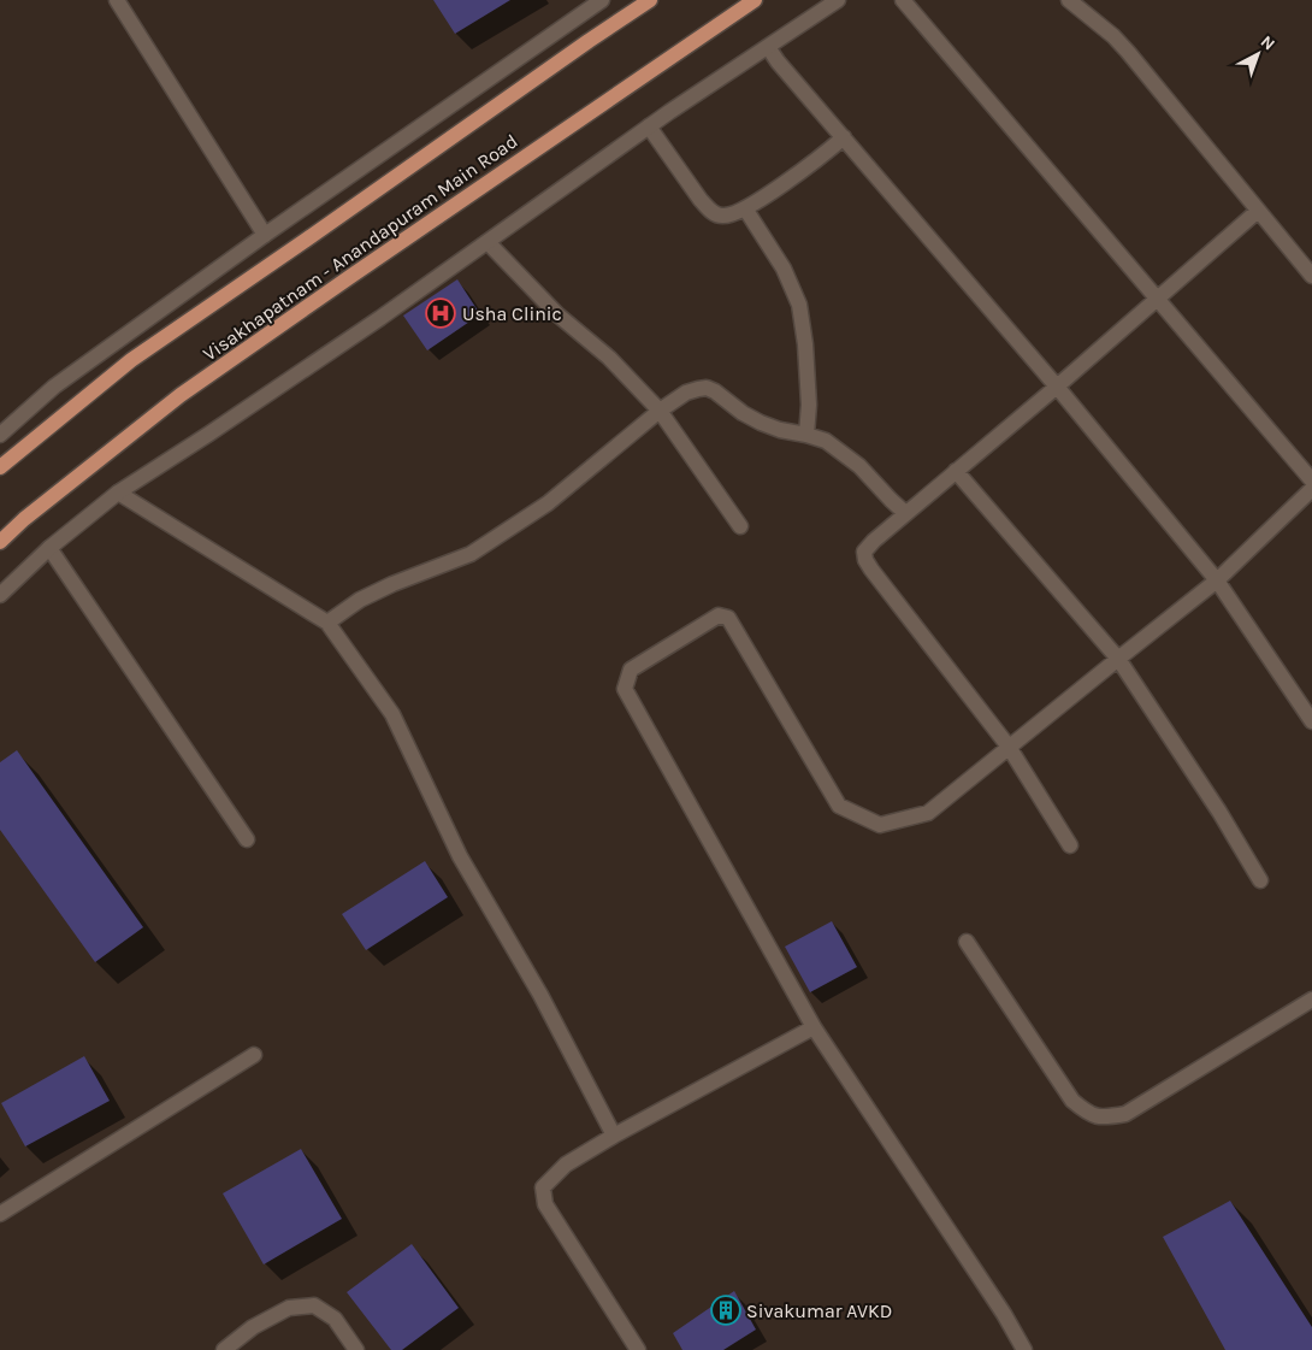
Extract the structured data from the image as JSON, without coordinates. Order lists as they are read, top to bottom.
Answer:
{
  "streets": {
    "main road": ["Visakhapatnam - Anandapuram Main Road"]
  },
  "places": {
    "hospital": ["Usha Clinic"],
    "building": ["Sivakumar AVKD"]
  },
  "north": "top right"
}
